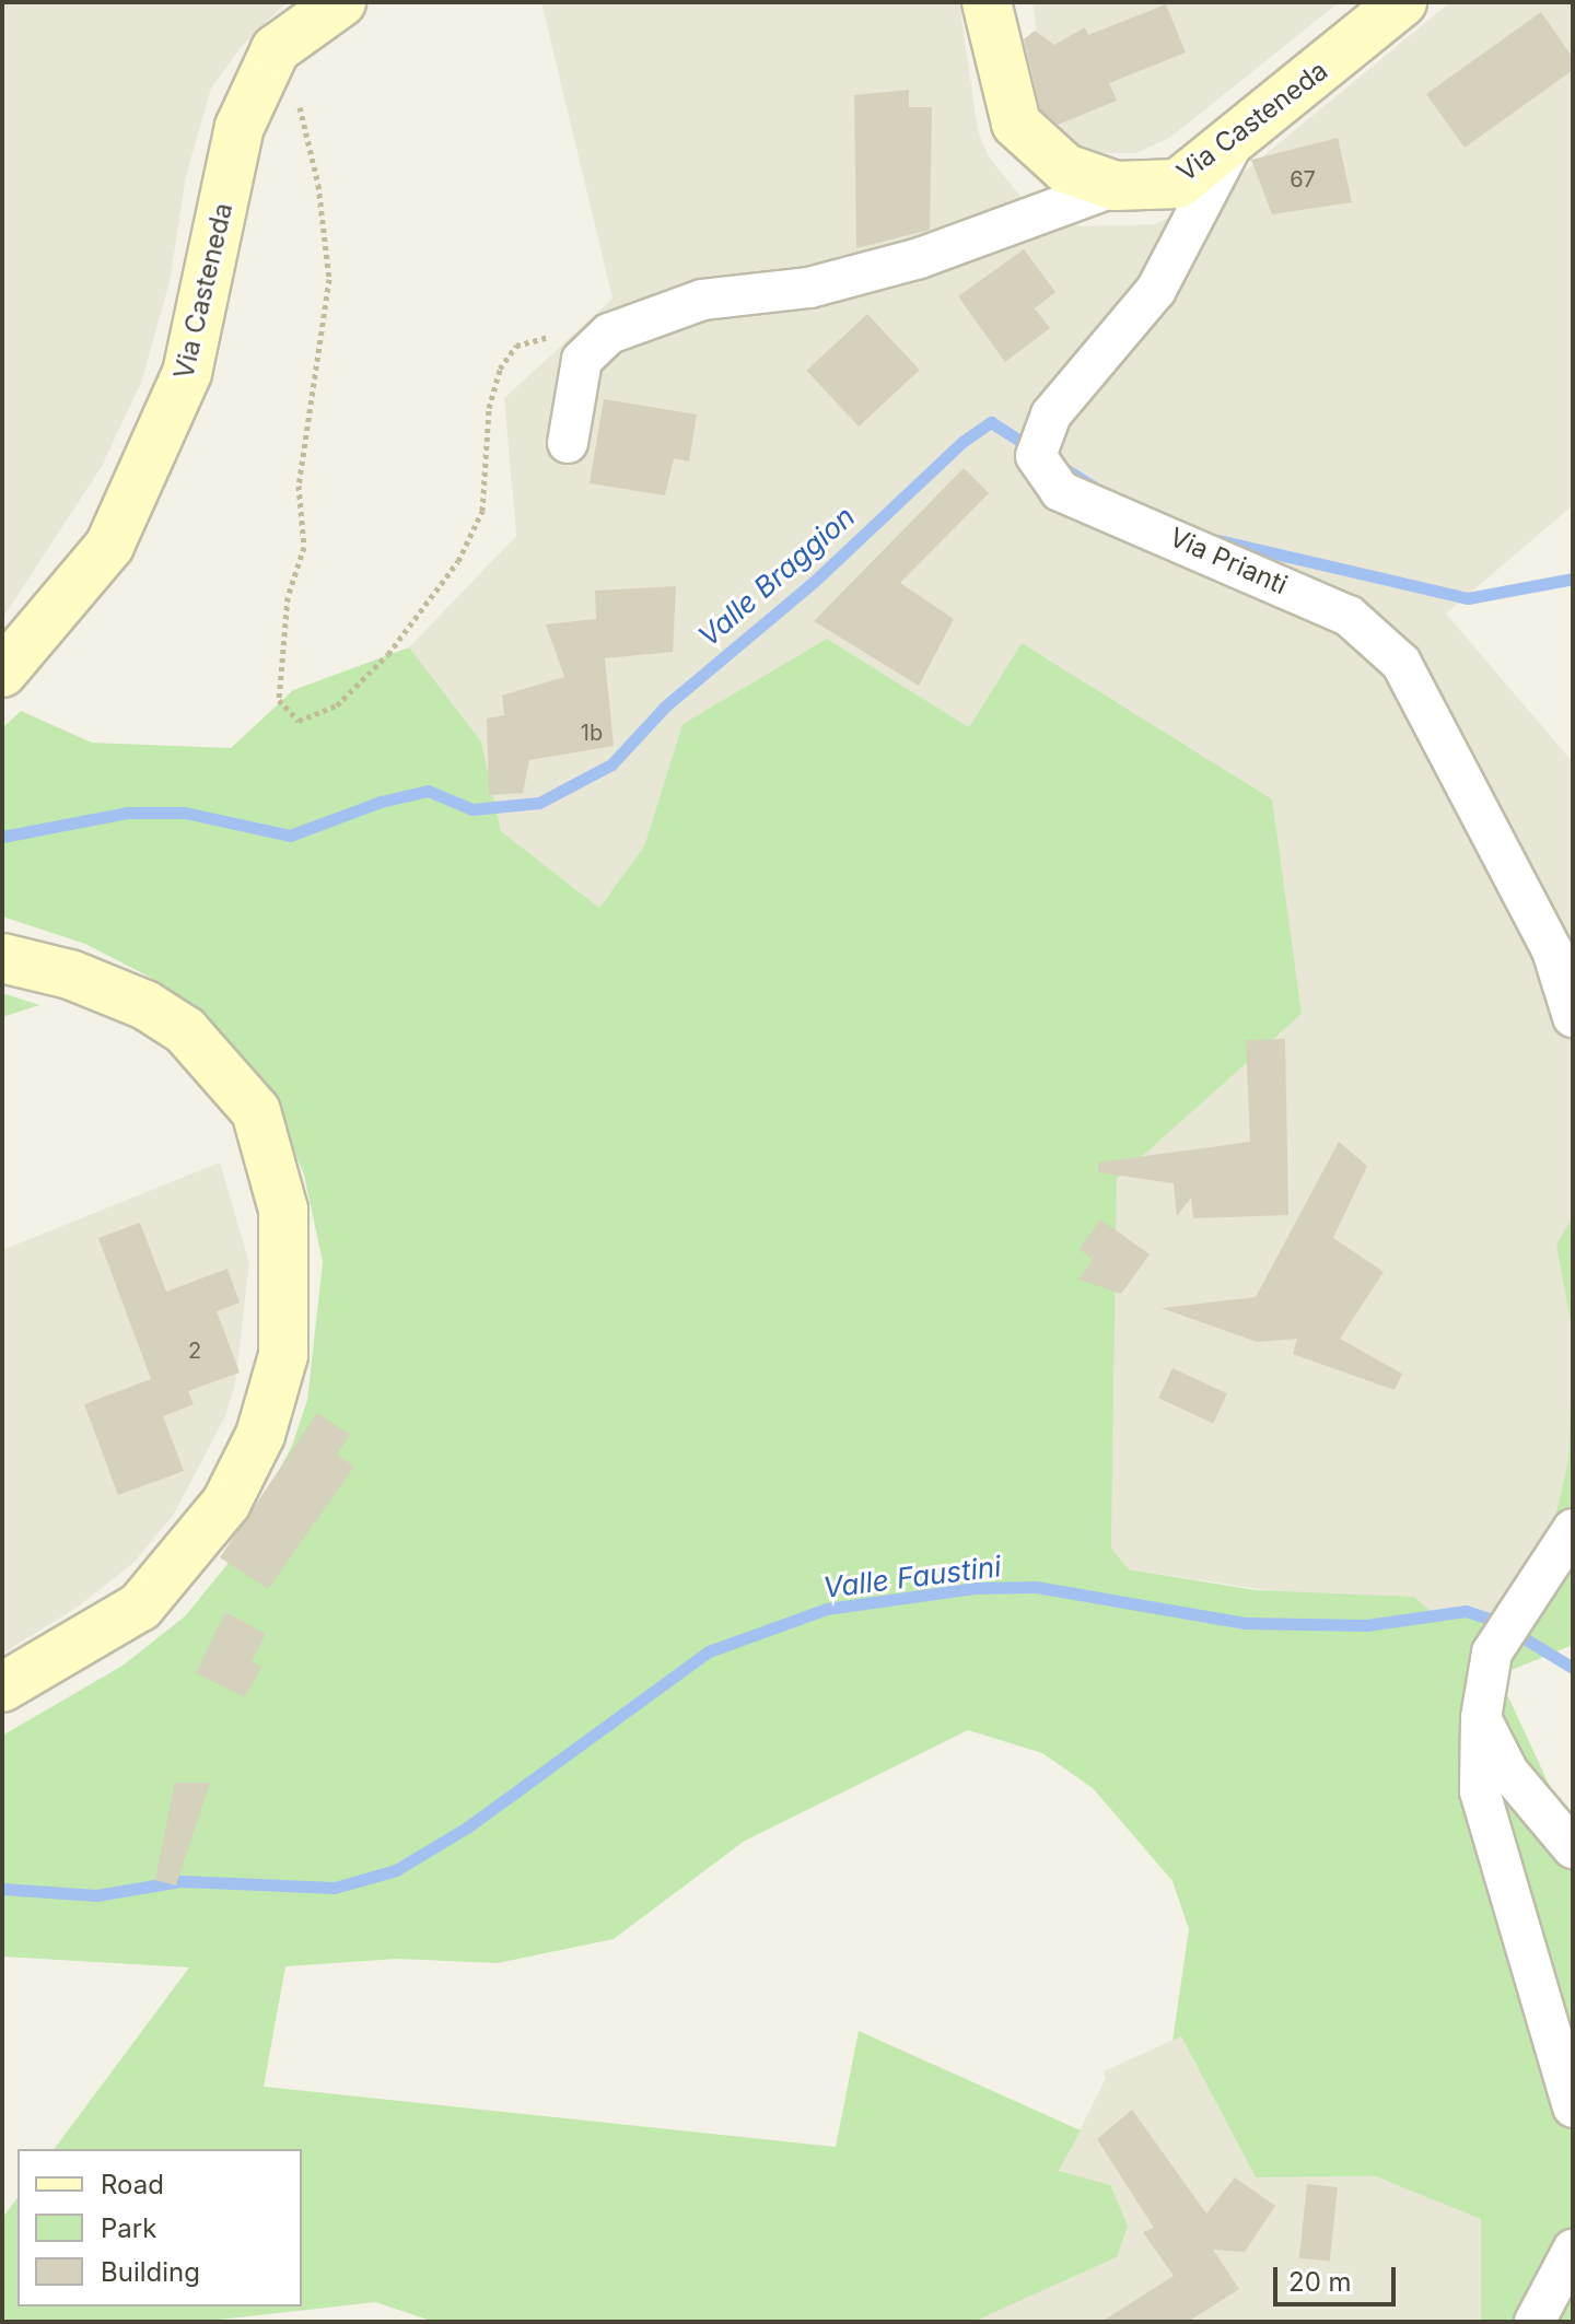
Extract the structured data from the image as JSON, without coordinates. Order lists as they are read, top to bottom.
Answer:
{
  "streets": {
    "street": ["Via Casteneda", "Via Prianti"]
  },
  "crossings": [
    ["Via Casteneda", "Via Prianti"]
  ],
  "water": ["Valle Braggion", "Valle Faustini"],
  "house_numbers": ["67", "1b", "2"],
  "legend": ["Road", "Park", "Building"],
  "scale_bar": "20 m"
}
